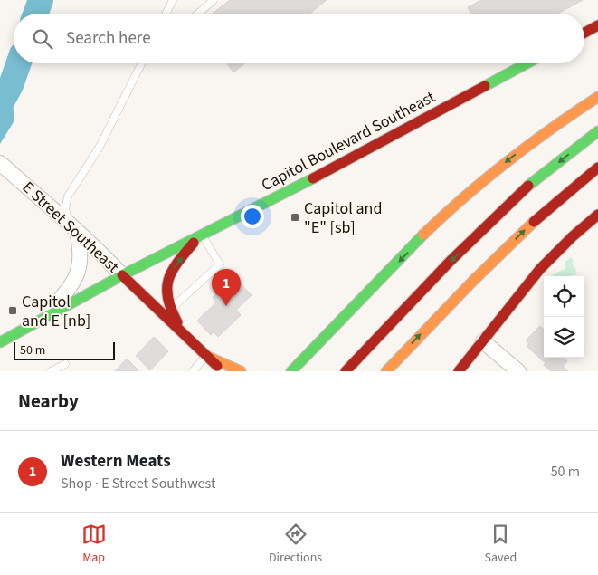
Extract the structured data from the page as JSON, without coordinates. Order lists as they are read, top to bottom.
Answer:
{
  "streets": {
    "main road": ["Capitol Boulevard Southeast"],
    "street": ["E Street Southeast"]
  },
  "crossings": [
    ["Capitol Boulevard Southeast", "E Street Southeast"]
  ],
  "places": {
    "transit": ["Capitol and \"E\" [sb]", "Capitol and E [nb]"]
  },
  "scale_bar": "50 m",
  "page": {
    "search": "Search here",
    "pins": "1",
    "scale": "50 m",
    "heading": "Nearby",
    "list": [
      {
        "mark": "1",
        "name": "Western Meats",
        "note": "Shop · E Street Southwest",
        "value": "50 m"
      }
    ],
    "nav": ["Map", "Directions", "Saved"]
  }
}
